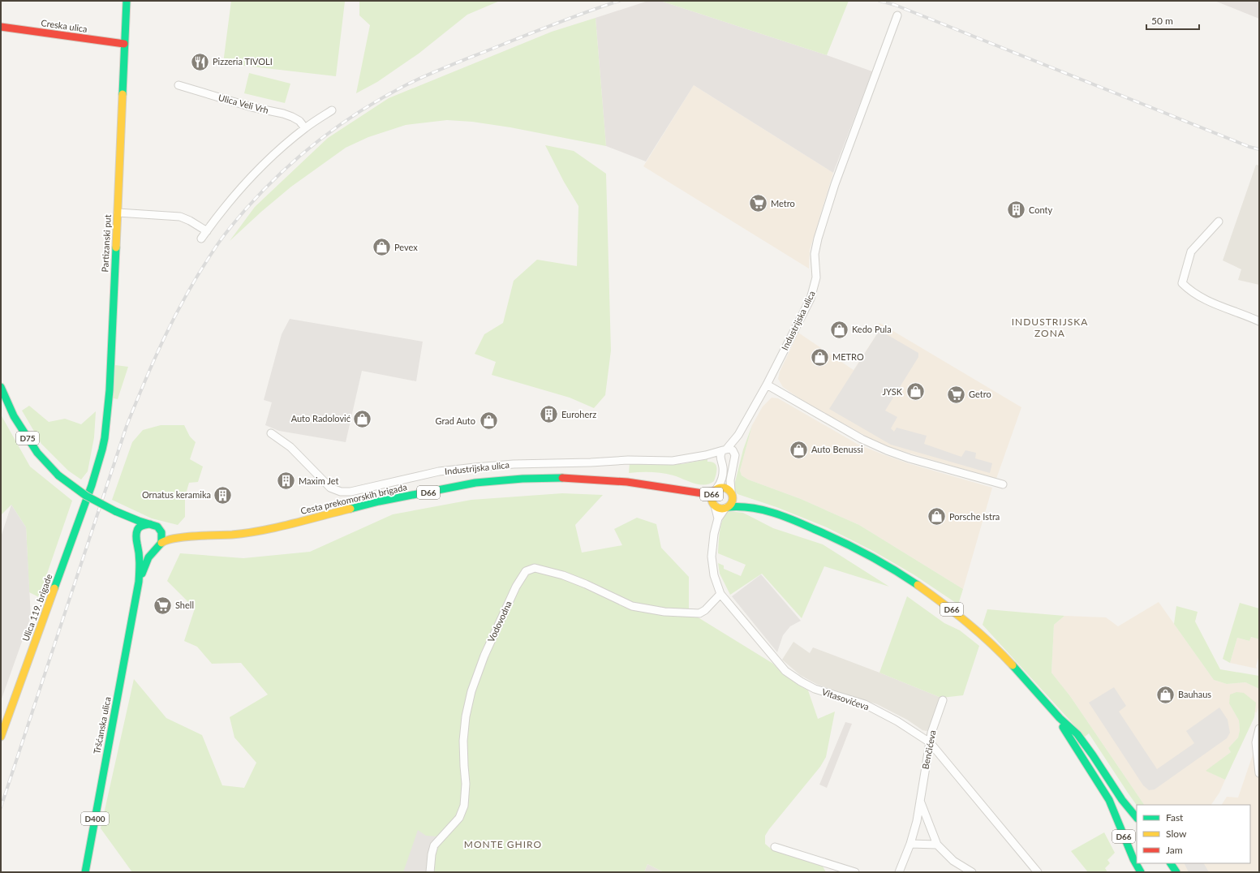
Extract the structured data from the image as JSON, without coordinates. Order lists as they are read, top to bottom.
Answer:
{
  "streets": {
    "main road": [
      "Creska ulica",
      "Partizanski put",
      "D75",
      "D66",
      "Cesta prekomorskih brigada",
      "Ulica 119. brigade",
      "Tršćanska ulica",
      "D400"
    ],
    "street": [
      "Ulica Veli Vrh",
      "Industrijska ulica",
      "Vodovodna",
      "Vitasovićeva",
      "Benčićeva"
    ]
  },
  "crossings": [
    ["Creska ulica", "Partizanski put"],
    ["Partizanski put", "Ulica 119. brigade"],
    ["Industrijska ulica", "D66"],
    ["Industrijska ulica", "Cesta prekomorskih brigada"],
    ["Industrijska ulica", "Vitasovićeva"],
    ["D75", "D66"],
    ["D75", "Cesta prekomorskih brigada"],
    ["D75", "D400"],
    ["D66", "Cesta prekomorskih brigada"],
    ["D66", "Vitasovićeva"],
    ["D66", "D400"],
    ["Cesta prekomorskih brigada", "Vitasovićeva"],
    ["Cesta prekomorskih brigada", "D400"],
    ["Vodovodna", "Vitasovićeva"],
    ["Vitasovićeva", "Benčićeva"],
    ["Tršćanska ulica", "D400"]
  ],
  "districts": ["INDUSTRIJSKA ZONA", "MONTE GHIRO"],
  "places": {
    "restaurant": ["Pizzeria TIVOLI"],
    "supermarket": ["Metro", "Getro", "Shell"],
    "building": [
      "Conty",
      "Euroherz",
      "Maxim Jet",
      "Ornatus keramika"
    ],
    "shop": [
      "Pevex",
      "Kedo Pula",
      "METRO",
      "JYSK",
      "Auto Radolović",
      "Grad Auto",
      "Auto Benussi",
      "Porsche Istra",
      "Bauhaus"
    ]
  },
  "legend": ["Fast", "Slow", "Jam"],
  "scale_bar": "50 m"
}
